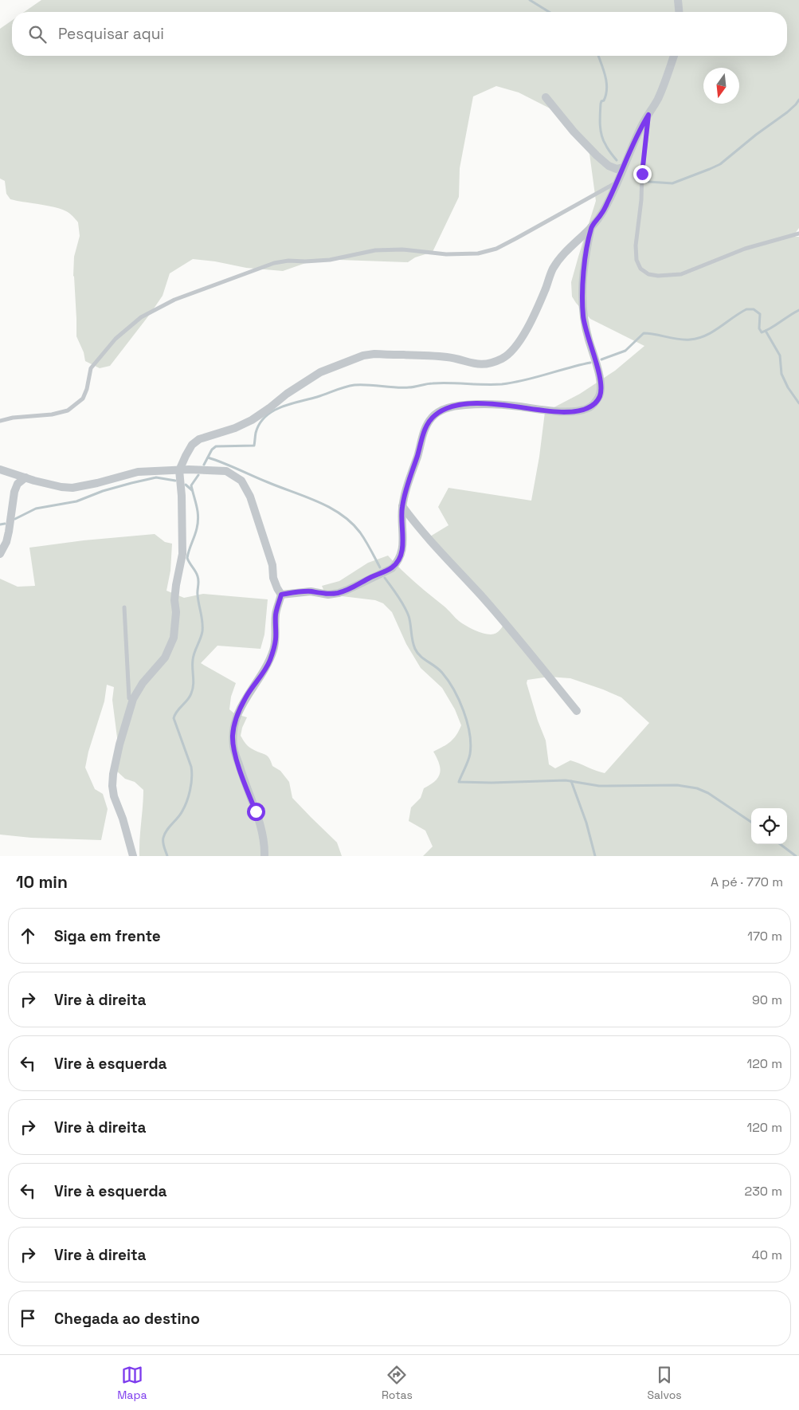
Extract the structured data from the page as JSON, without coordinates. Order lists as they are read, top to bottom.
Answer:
{
  "north": "bottom",
  "page": {
    "search": "Pesquisar aqui",
    "heading": ["10 min", "A pé · 770 m"],
    "list": [
      ["Siga em frente", "170 m"],
      ["Vire à direita", "90 m"],
      ["Vire à esquerda", "120 m"],
      ["Vire à direita", "120 m"],
      ["Vire à esquerda", "230 m"],
      ["Vire à direita", "40 m"],
      "Chegada ao destino"
    ],
    "nav": ["Mapa", "Rotas", "Salvos"]
  }
}
